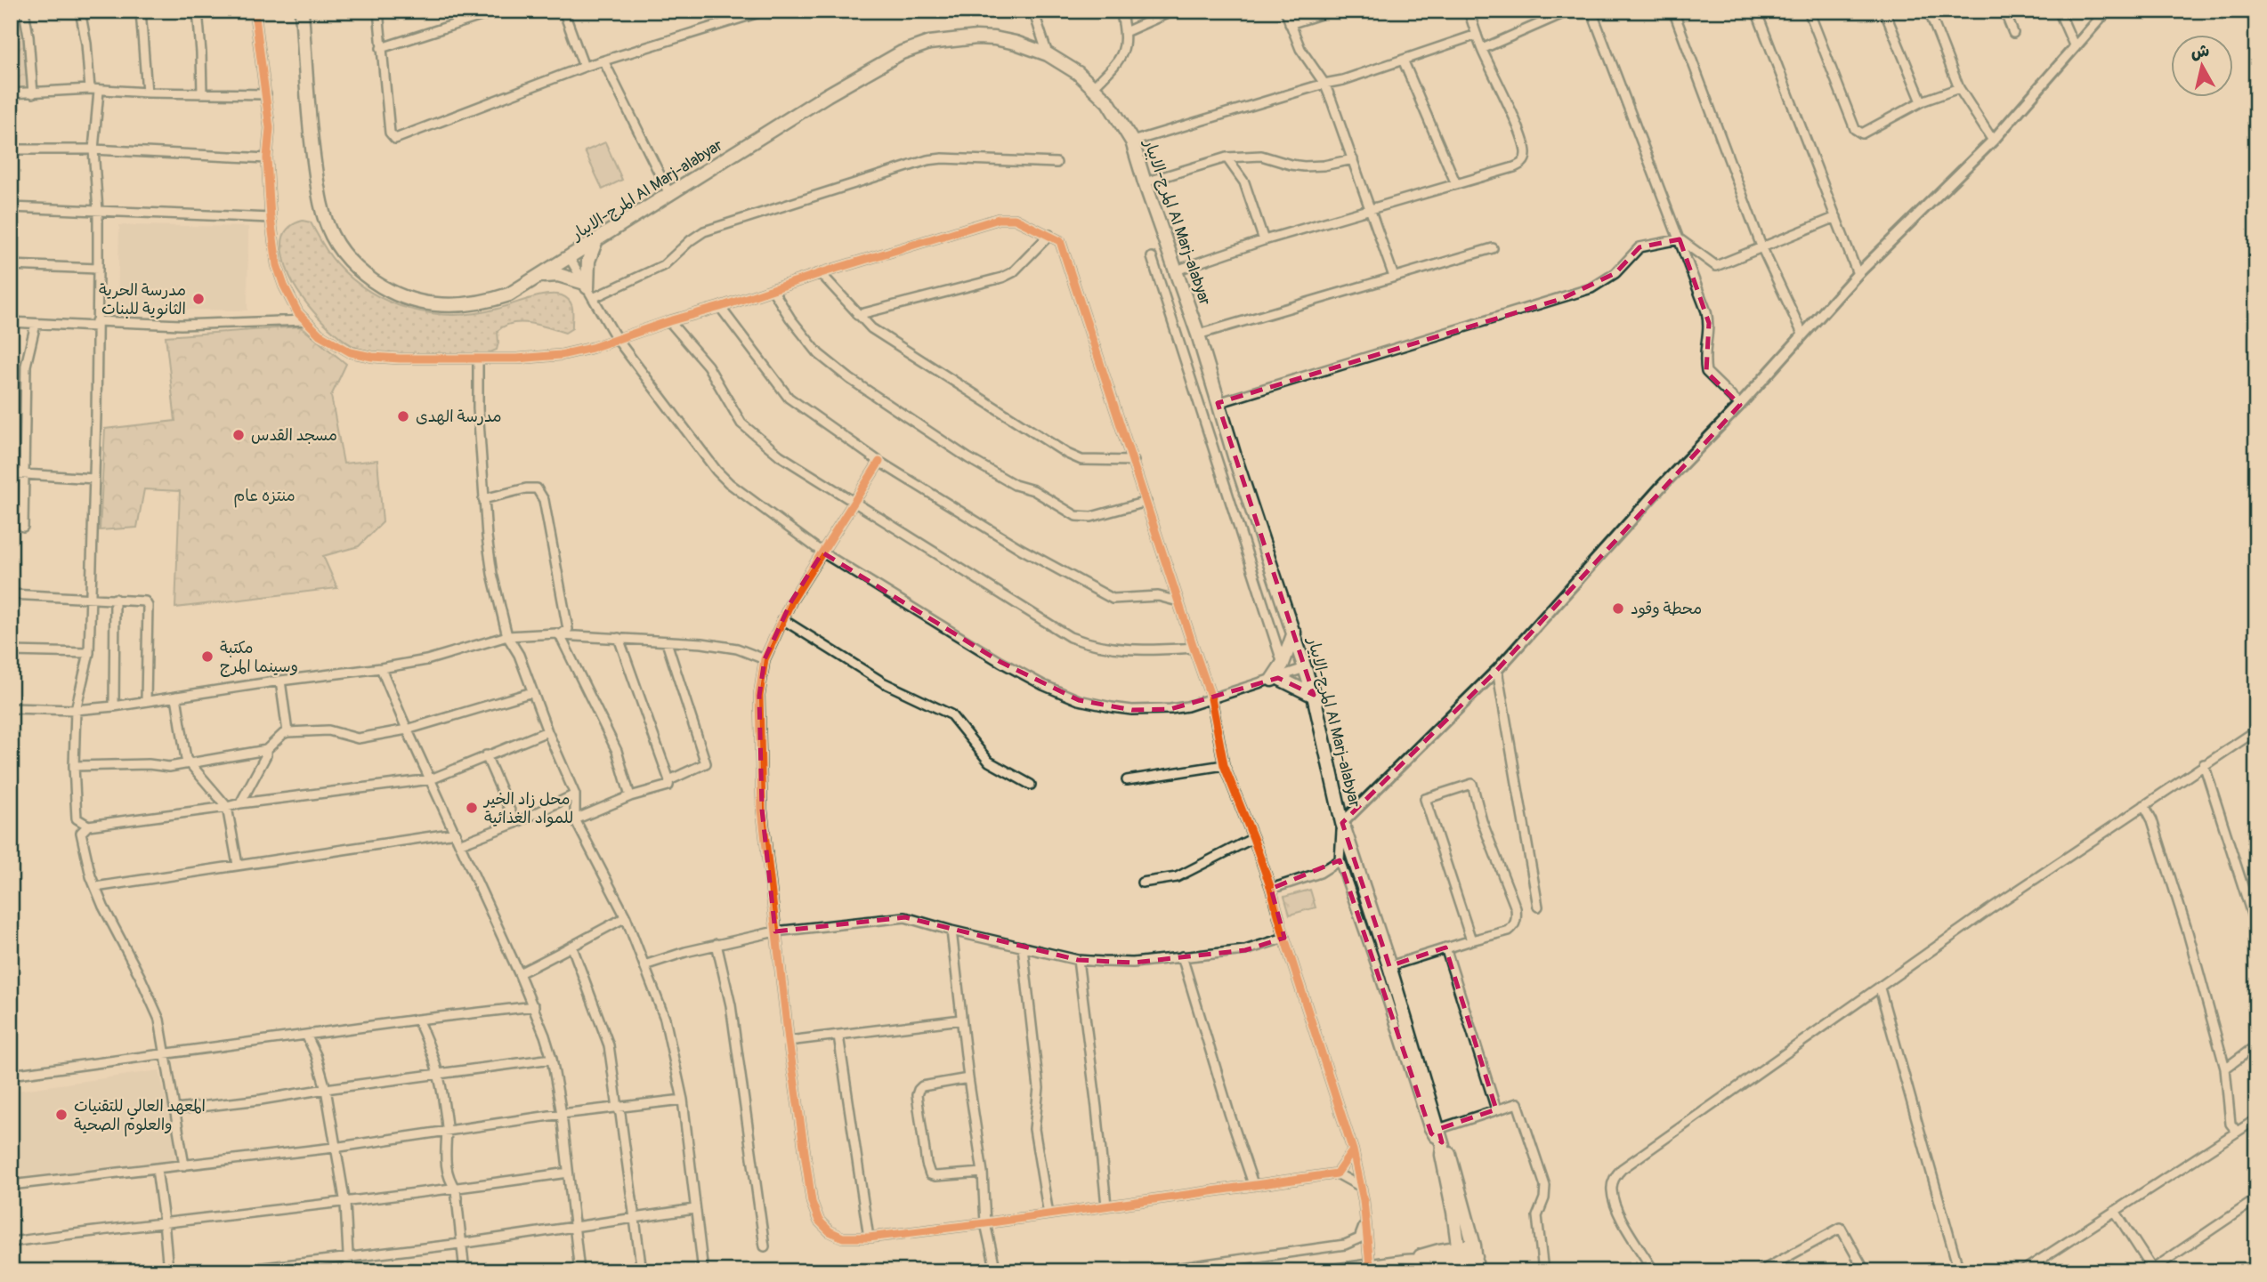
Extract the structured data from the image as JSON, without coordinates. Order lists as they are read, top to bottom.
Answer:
{
  "streets": {
    "main road": ["المرج-الابيار Al Marj-alabyar"]
  },
  "parks": ["منتزه عام"],
  "places": [
    "مدرسة الحرية الثانوية للبنات",
    "مدرسة الهدى",
    "مسجد القدس",
    "محطة وقود",
    "مكتبة وسينما المرج",
    "محل زاد الخير للمواد الغذائية",
    "المعهد العالي للتقنيات والعلوم الصحية"
  ],
  "north": "top"
}
